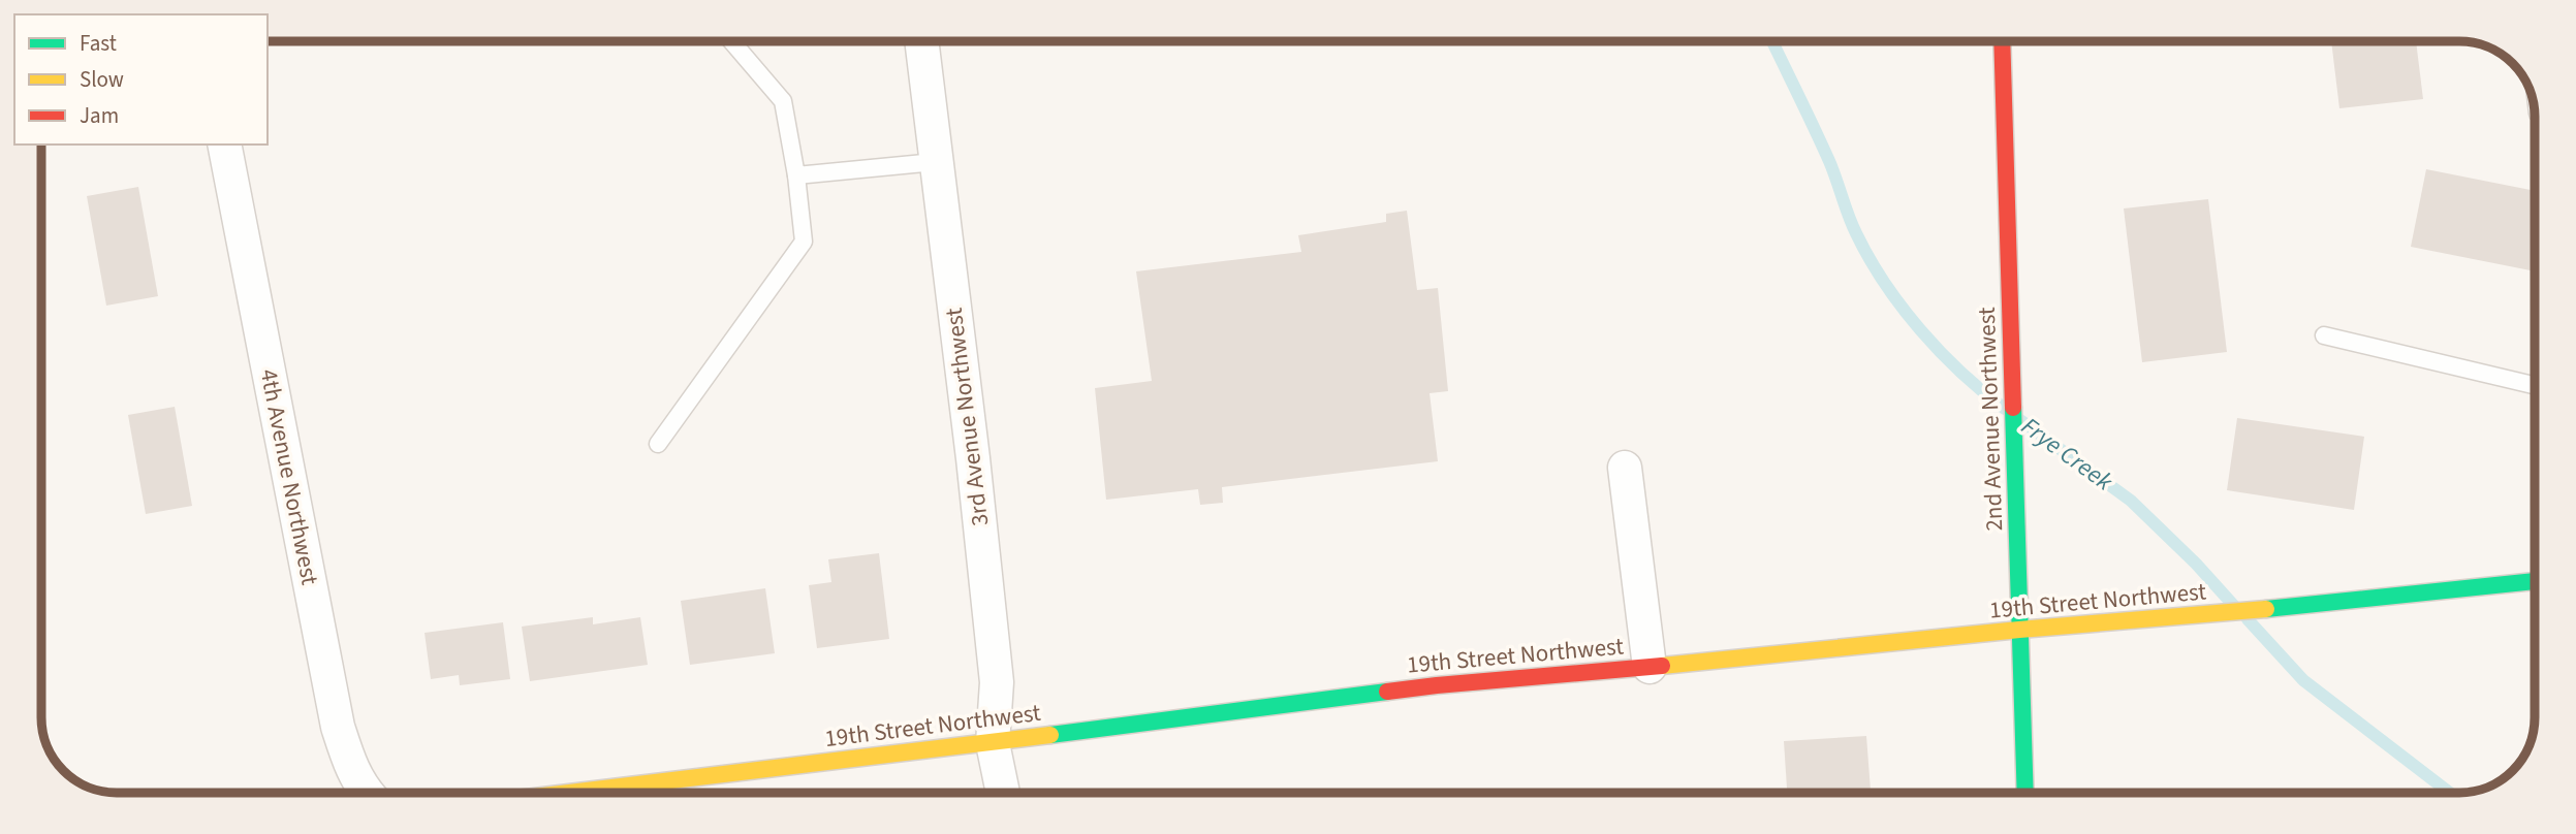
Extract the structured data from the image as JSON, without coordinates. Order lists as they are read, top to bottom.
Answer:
{
  "streets": {
    "street": [
      "3rd Avenue Northwest",
      "2nd Avenue Northwest",
      "4th Avenue Northwest",
      "19th Street Northwest"
    ]
  },
  "crossings": [
    ["3rd Avenue Northwest", "19th Street Northwest"],
    ["2nd Avenue Northwest", "19th Street Northwest"]
  ],
  "water": ["Frye Creek"],
  "legend": ["Fast", "Slow", "Jam"]
}
